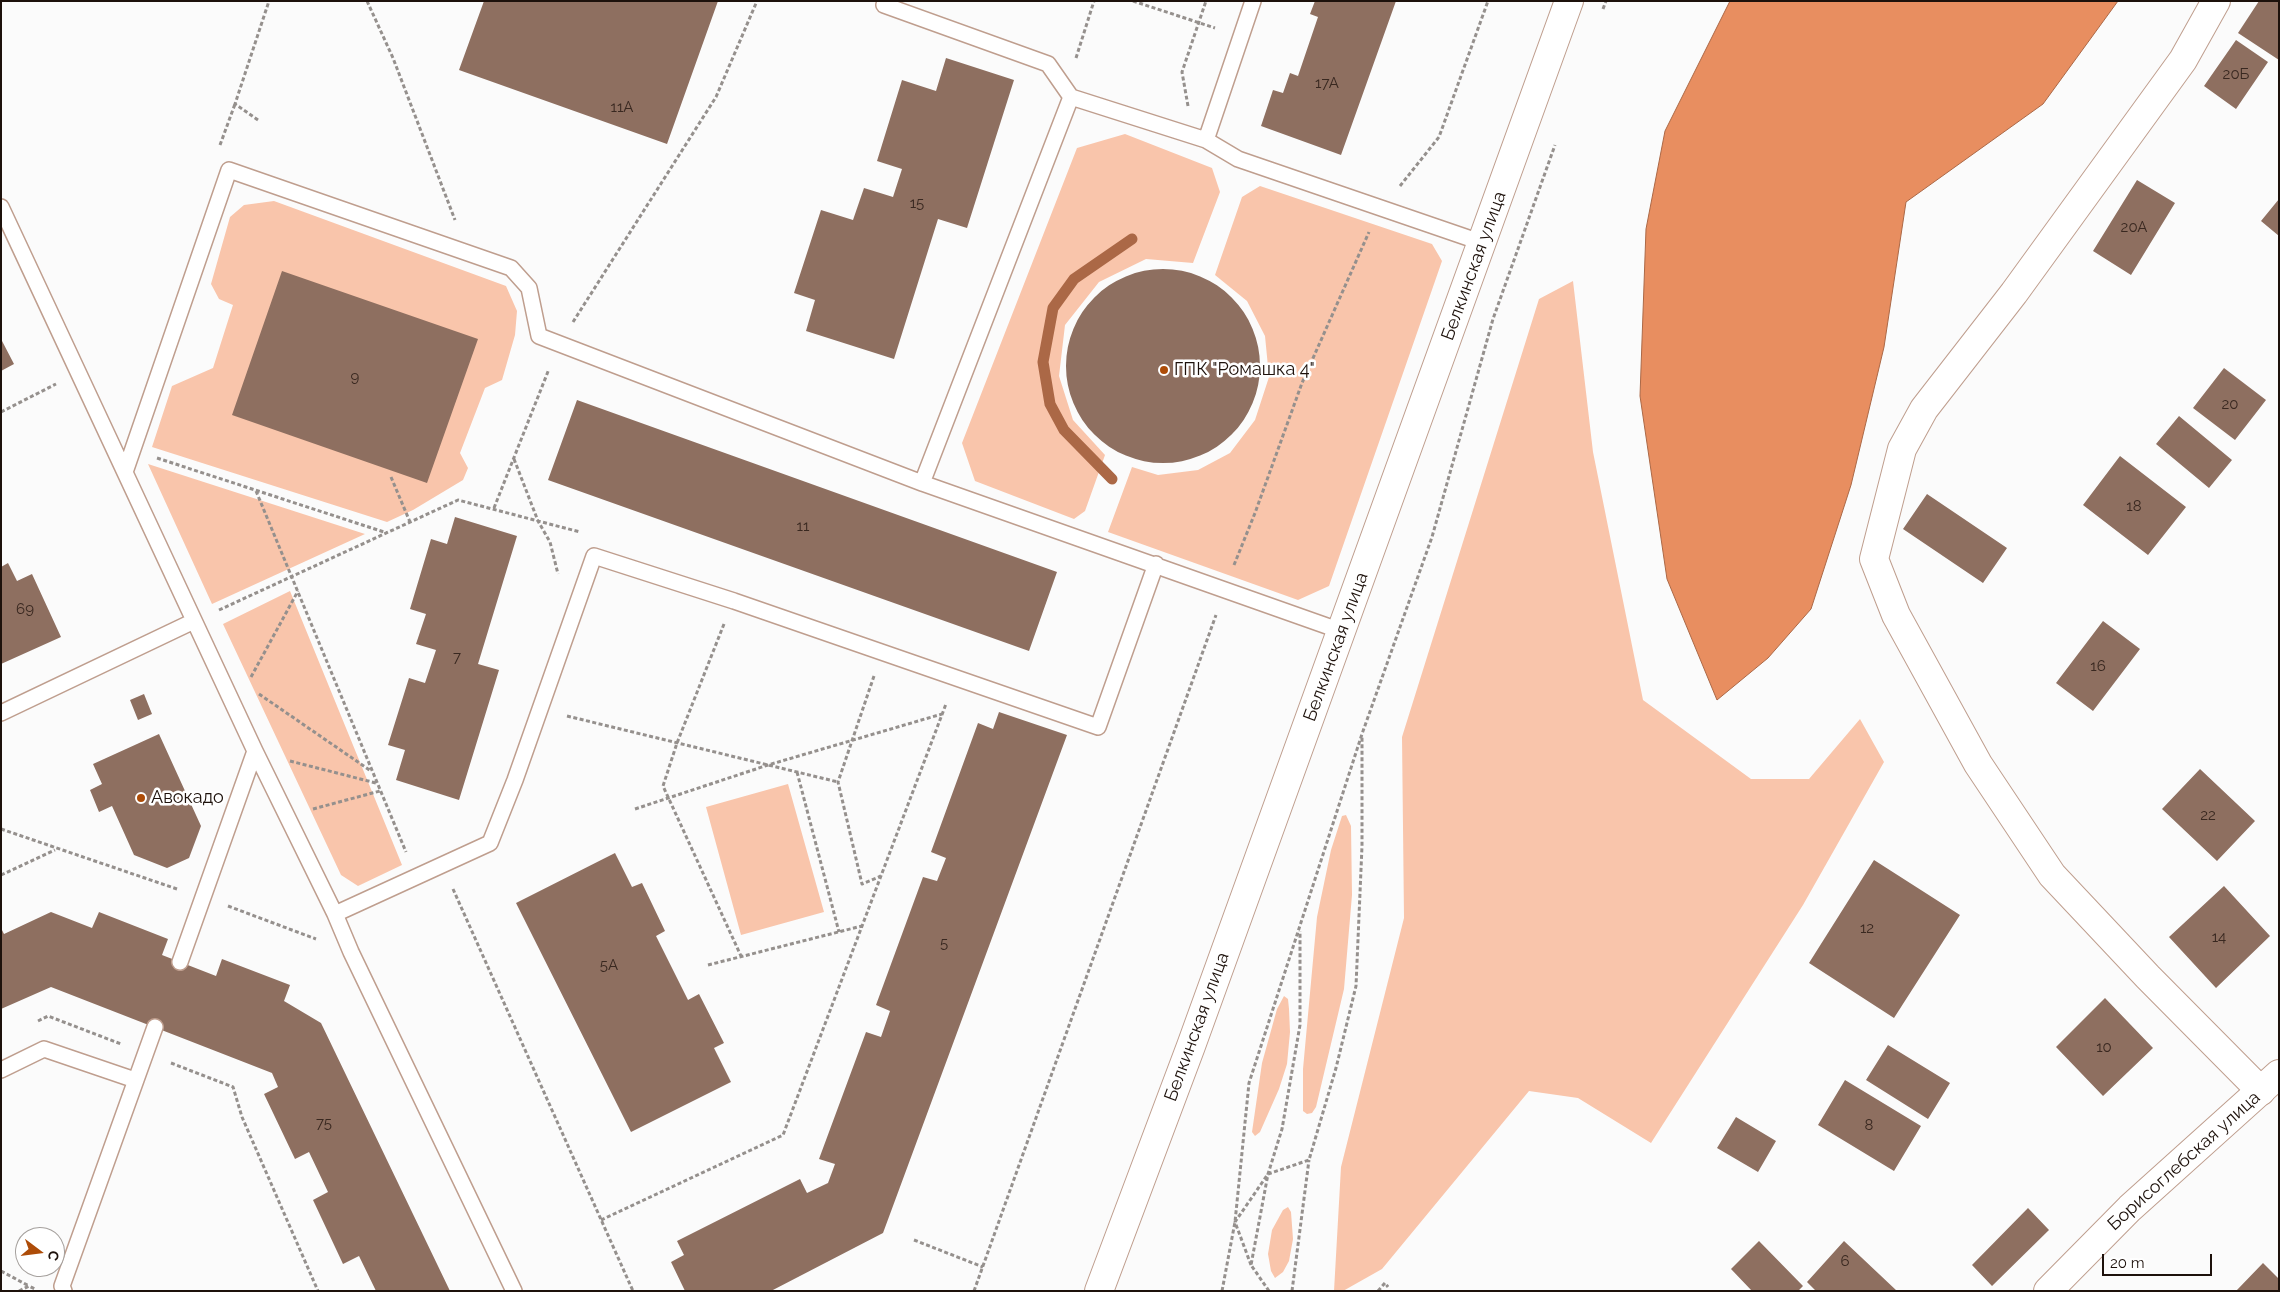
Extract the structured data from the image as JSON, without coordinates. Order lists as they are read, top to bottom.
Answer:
{
  "streets": {
    "street": ["Белкинская улица", "Борисоглебская улица"]
  },
  "places": ["ГПК \"Ромашка 4\"", "Авокадо"],
  "house_numbers": [
    "20Б",
    "17А",
    "11А",
    "15",
    "20А",
    "9",
    "20",
    "18",
    "11",
    "69",
    "7",
    "16",
    "22",
    "12",
    "14",
    "5",
    "5А",
    "10",
    "75",
    "8",
    "6"
  ],
  "scale_bar": "20 m",
  "north": "right"
}
